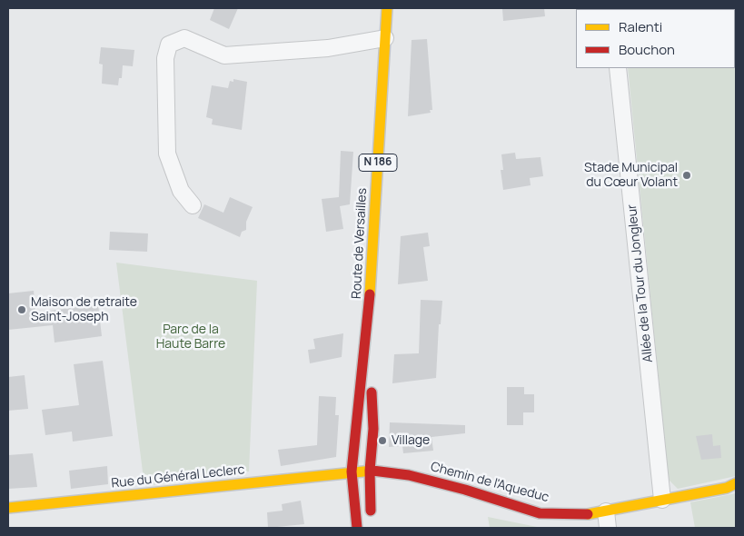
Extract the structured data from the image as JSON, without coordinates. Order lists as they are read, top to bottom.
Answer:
{
  "streets": {
    "street": [
      "N 186",
      "Route de Versailles",
      "Allée de la Tour du Jongleur",
      "Rue du Général Leclerc",
      "Chemin de l'Aqueduc"
    ]
  },
  "crossings": [
    ["Route de Versailles", "Rue du Général Leclerc"],
    ["Route de Versailles", "Chemin de l'Aqueduc"],
    ["Allée de la Tour du Jongleur", "Chemin de l'Aqueduc"],
    ["Rue du Général Leclerc", "Chemin de l'Aqueduc"]
  ],
  "parks": ["Parc de la Haute Barre"],
  "places": ["Stade Municipal du Cœur Volant", "Maison de retraite Saint-Joseph", "Village"],
  "legend": ["Ralenti", "Bouchon"]
}
